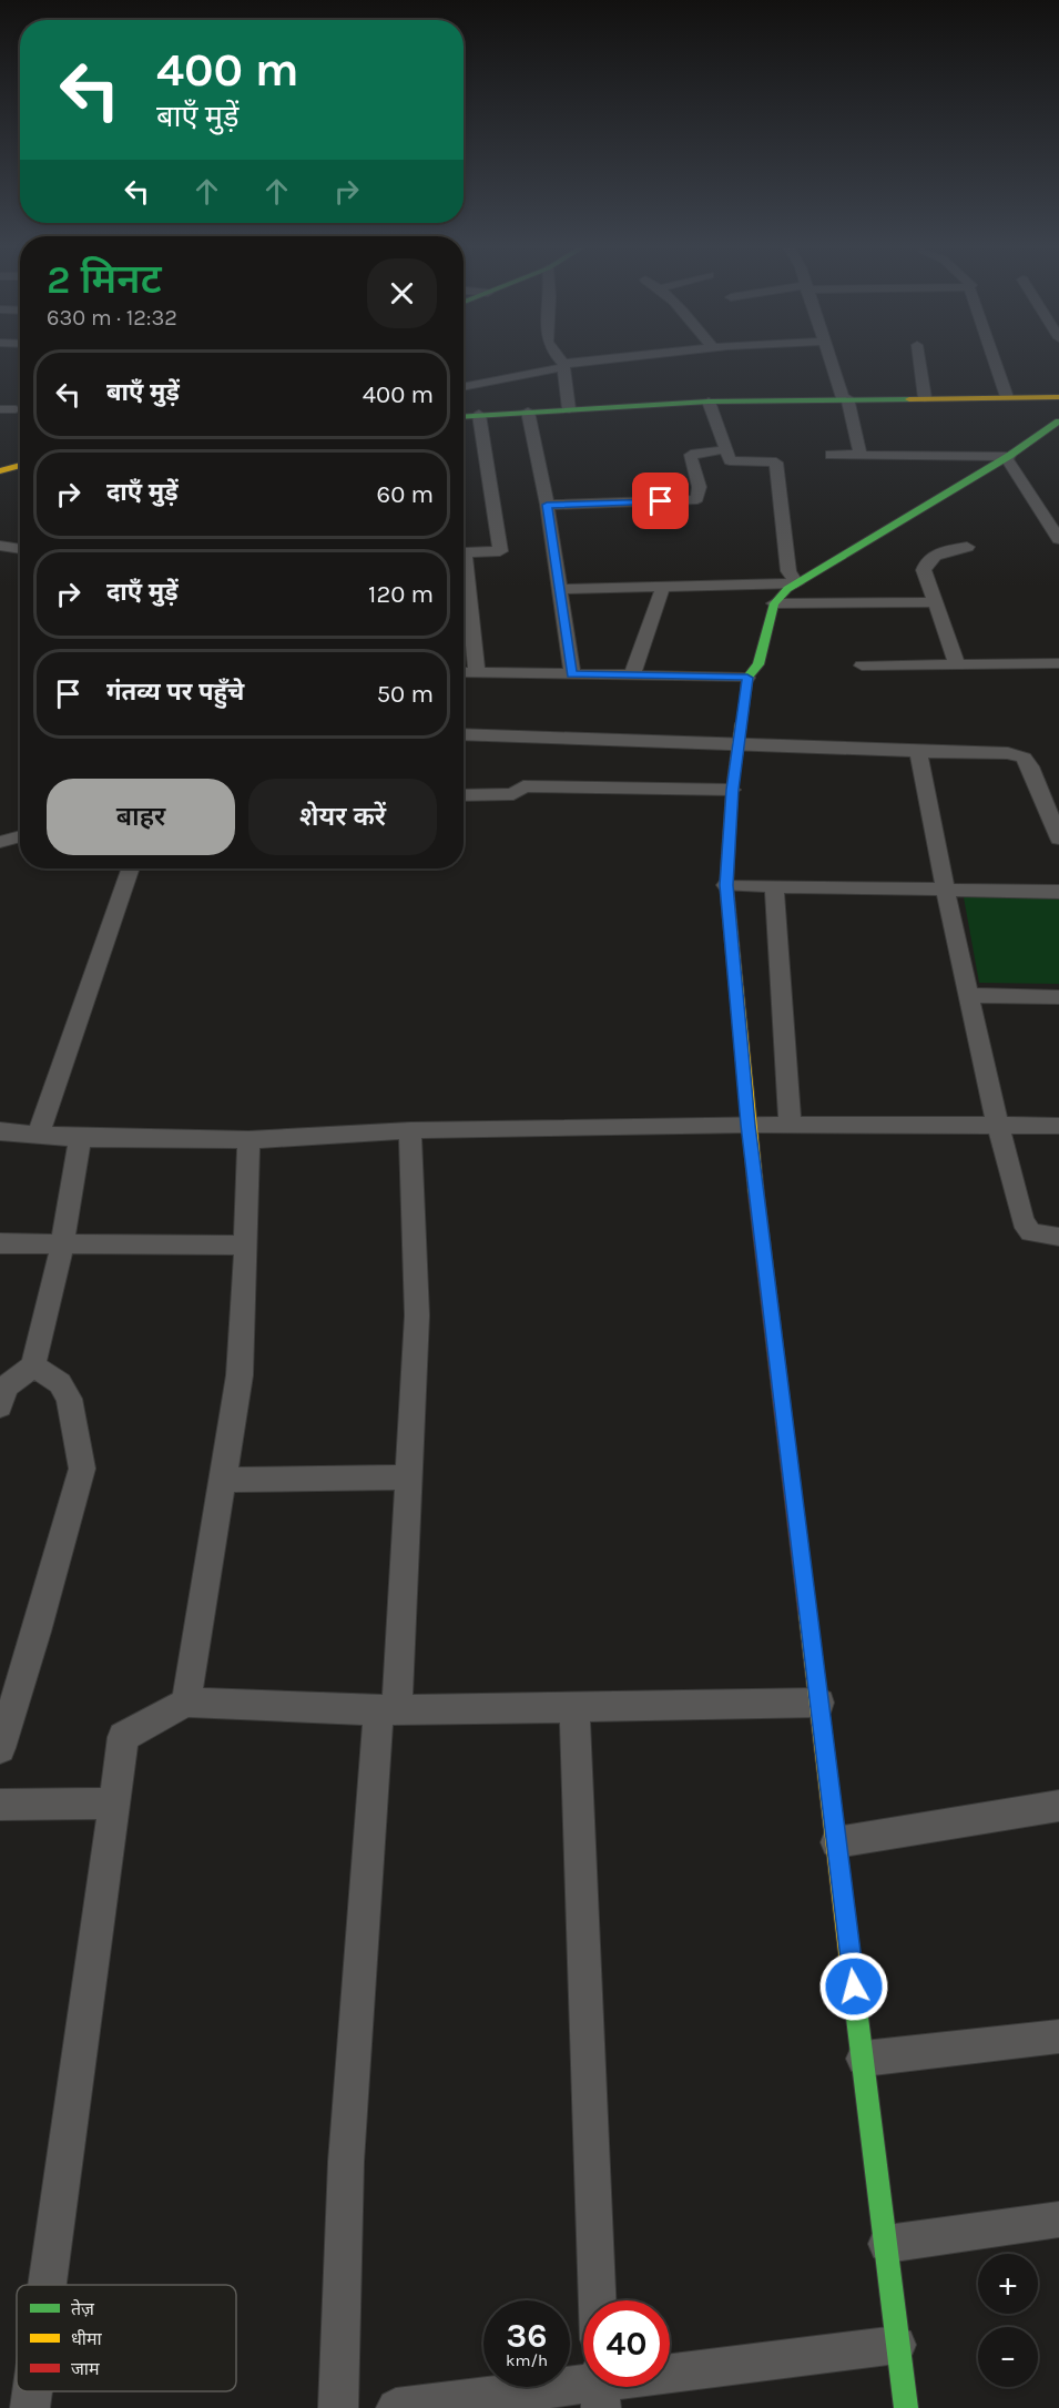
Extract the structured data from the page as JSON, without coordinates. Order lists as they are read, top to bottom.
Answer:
{
  "legend": ["तेज़", "धीमा", "जाम"],
  "page": {
    "turn": ["400 m", "बाएँ मुड़ें"],
    "heading": ["2 मिनट", "630 m · 12:32"],
    "list": [
      {
        "name": "बाएँ मुड़ें",
        "value": "400 m"
      },
      {
        "name": "दाएँ मुड़ें",
        "value": "60 m"
      },
      {
        "name": "दाएँ मुड़ें",
        "value": "120 m"
      },
      {
        "name": "गंतव्य पर पहुँचे",
        "value": "50 m"
      }
    ],
    "buttons": ["बाहर", "शेयर करें"],
    "map_buttons": ["+", "−"],
    "speed": "36 km/h",
    "limit": "40"
  }
}
